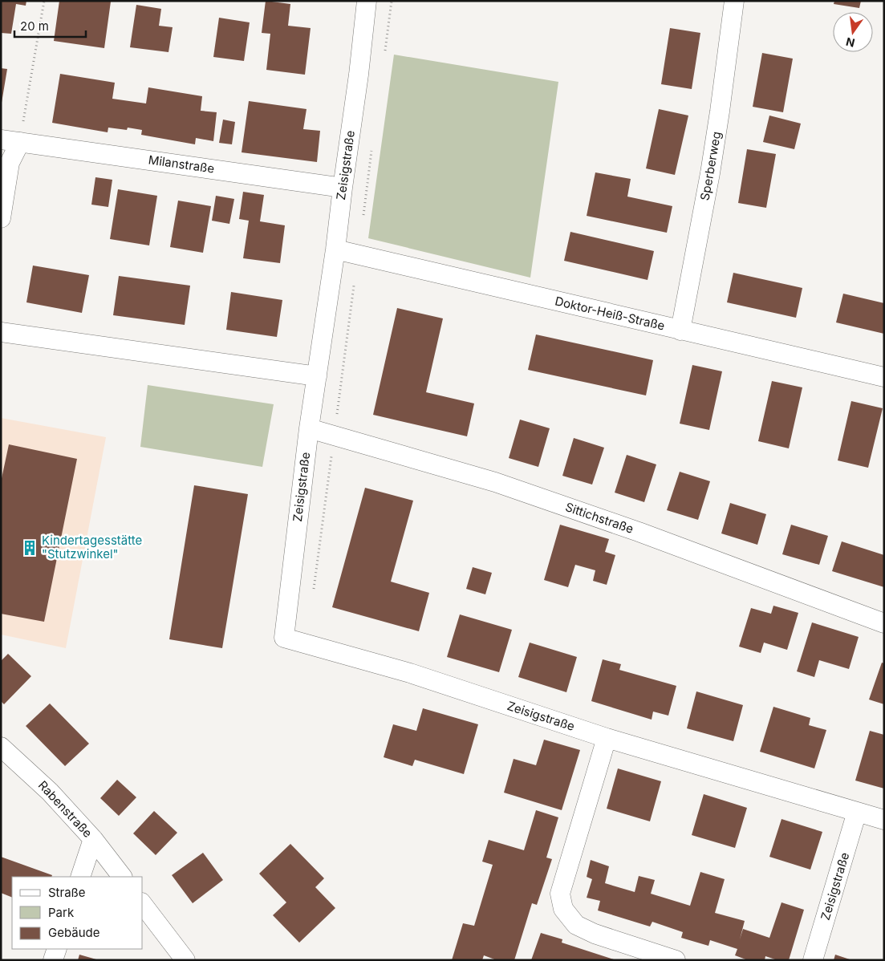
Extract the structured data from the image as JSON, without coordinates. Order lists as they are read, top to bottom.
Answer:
{
  "streets": {
    "street": [
      "Milanstraße",
      "Zeisigstraße",
      "Sperberweg",
      "Doktor-Heiß-Straße",
      "Sittichstraße",
      "Rabenstraße"
    ]
  },
  "crossings": [
    ["Milanstraße", "Zeisigstraße"],
    ["Zeisigstraße", "Doktor-Heiß-Straße"],
    ["Zeisigstraße", "Sittichstraße"],
    ["Sperberweg", "Doktor-Heiß-Straße"]
  ],
  "places": {
    "building": ["Kindertagesstätte \"Stutzwinkel\""]
  },
  "legend": ["Straße", "Park", "Gebäude"],
  "scale_bar": "20 m",
  "north": "bottom"
}
